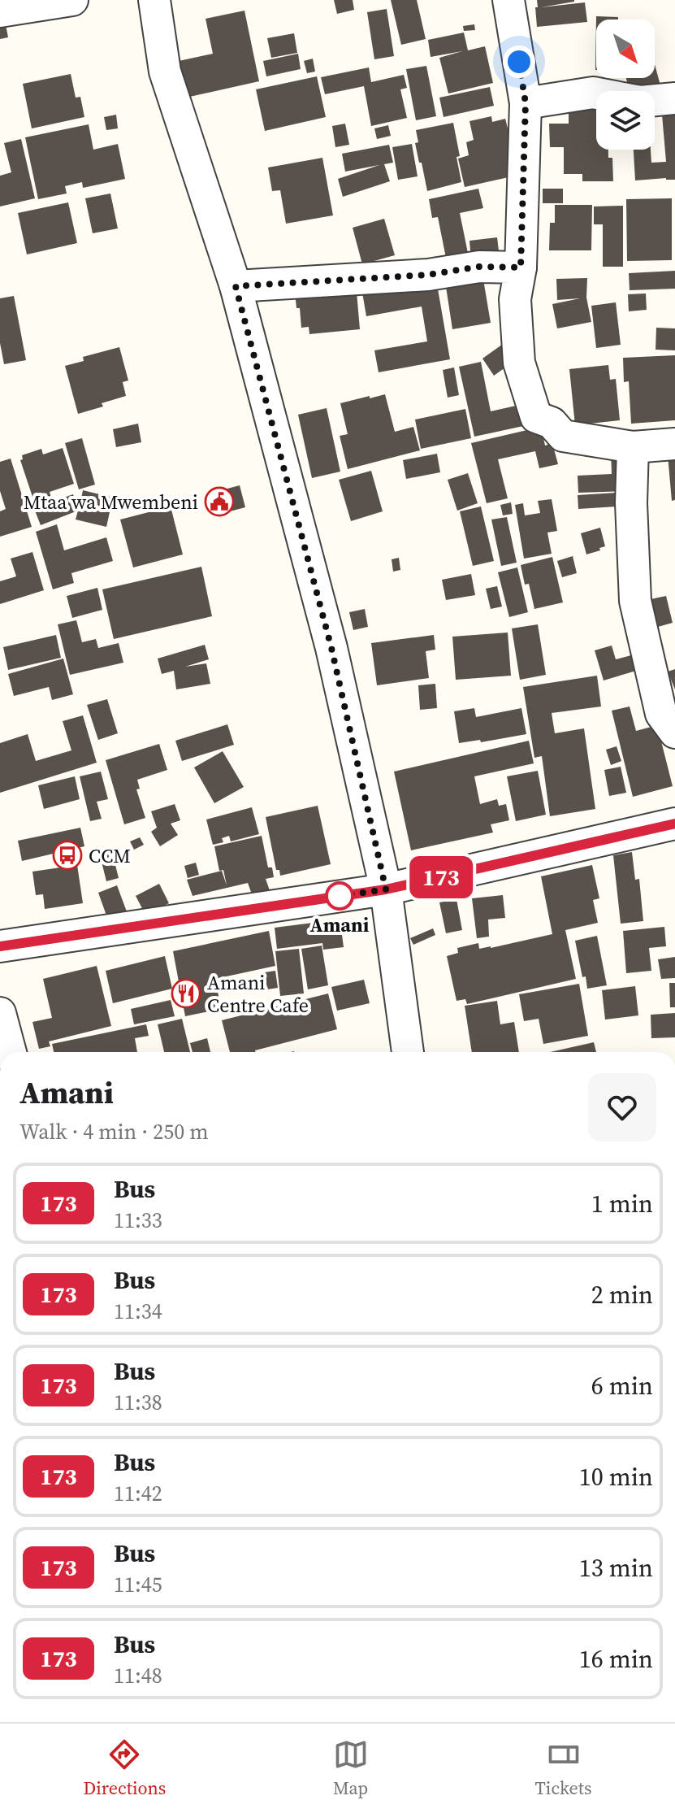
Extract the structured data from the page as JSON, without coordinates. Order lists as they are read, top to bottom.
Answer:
{
  "places": {
    "public building": ["Mtaa wa Mwembeni"],
    "bus stop": ["CCM"],
    "other": ["Amani"],
    "restaurant": ["Amani Centre Cafe"]
  },
  "lines": ["bus line 173"],
  "north": "bottom right",
  "page": {
    "on_map": "173",
    "heading": ["Amani", "Walk · 4 min · 250 m"],
    "list": [
      {
        "mark": "173",
        "name": "Bus",
        "note": "11:33",
        "value": "1 min"
      },
      {
        "mark": "173",
        "name": "Bus",
        "note": "11:34",
        "value": "2 min"
      },
      {
        "mark": "173",
        "name": "Bus",
        "note": "11:38",
        "value": "6 min"
      },
      {
        "mark": "173",
        "name": "Bus",
        "note": "11:42",
        "value": "10 min"
      },
      {
        "mark": "173",
        "name": "Bus",
        "note": "11:45",
        "value": "13 min"
      },
      {
        "mark": "173",
        "name": "Bus",
        "note": "11:48",
        "value": "16 min"
      }
    ],
    "tabs": ["Directions", "Map", "Tickets"]
  }
}
